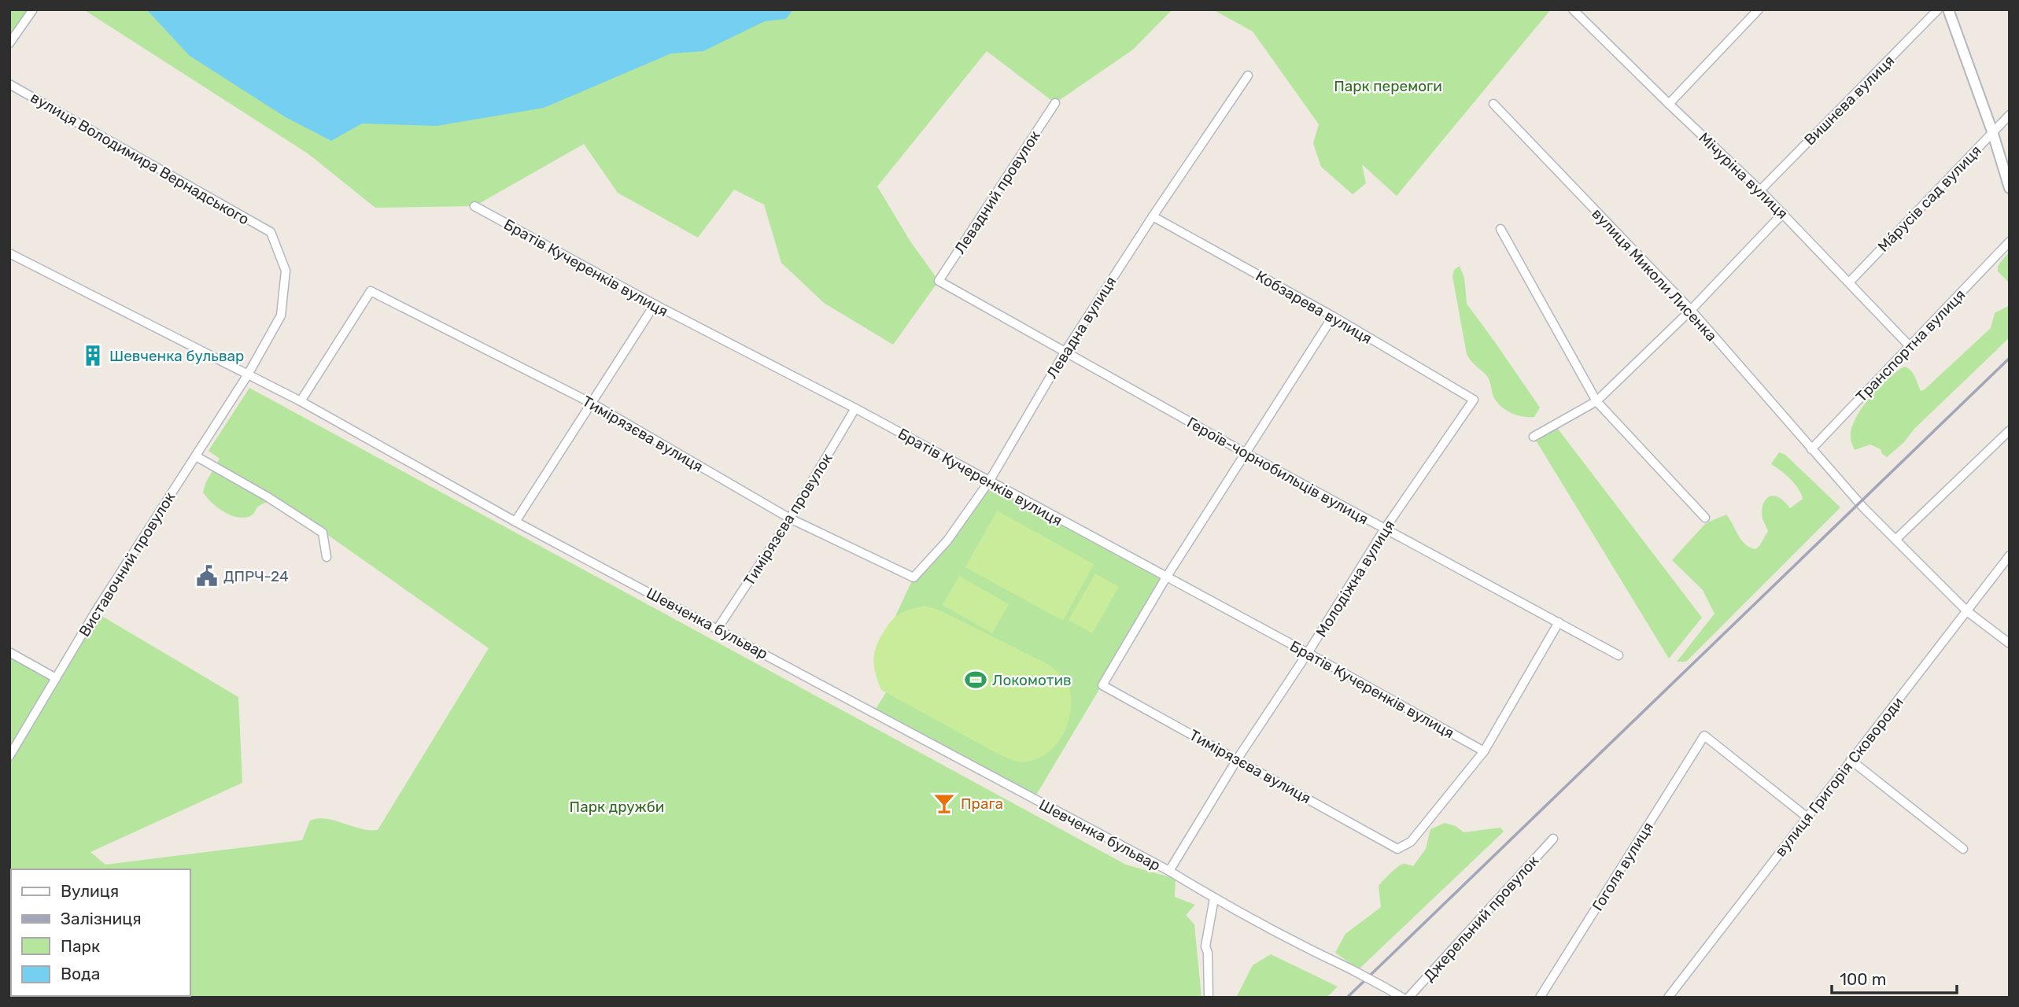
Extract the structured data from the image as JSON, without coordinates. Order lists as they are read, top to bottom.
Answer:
{
  "streets": {
    "street": [
      "Вишнева вулиця",
      "вулиця Володимира Вернадського",
      "Мічуріна вулиця",
      "Левадний провулок",
      "Мáрусів сад вулиця",
      "Братів Кучеренків вулиця",
      "вулиця Миколи Лисенка",
      "Кобзарева вулиця",
      "Левадна вулиця",
      "Транспортна вулиця",
      "Тимірязєва вулиця",
      "Героїв-чорнобильців вулиця",
      "Тимірязєва провулок",
      "Виставочний провулок",
      "Молодіжна вулиця",
      "Шевченка бульвар",
      "вулиця Григорія Сковороди",
      "Гоголя вулиця",
      "Джерельний провулок"
    ]
  },
  "crossings": [
    ["Вишнева вулиця", "Мічуріна вулиця"],
    ["вулиця Володимира Вернадського", "Виставочний провулок"],
    ["Мічуріна вулиця", "Мáрусів сад вулиця"],
    ["Мічуріна вулиця", "Транспортна вулиця"],
    ["Левадний провулок", "Героїв-чорнобильців вулиця"],
    ["Братів Кучеренків вулиця", "Левадна вулиця"],
    ["Братів Кучеренків вулиця", "Тимірязєва вулиця"],
    ["Братів Кучеренків вулиця", "Тимірязєва провулок"],
    ["Братів Кучеренків вулиця", "Молодіжна вулиця"],
    ["вулиця Миколи Лисенка", "Транспортна вулиця"],
    ["вулиця Миколи Лисенка", "вулиця Григорія Сковороди"],
    ["Кобзарева вулиця", "Левадна вулиця"],
    ["Кобзарева вулиця", "Молодіжна вулиця"],
    ["Левадна вулиця", "Тимірязєва вулиця"],
    ["Левадна вулиця", "Героїв-чорнобильців вулиця"],
    ["Тимірязєва вулиця", "Тимірязєва провулок"],
    ["Тимірязєва вулиця", "Молодіжна вулиця"],
    ["Тимірязєва вулиця", "Шевченка бульвар"],
    ["Героїв-чорнобильців вулиця", "Молодіжна вулиця"],
    ["Тимірязєва провулок", "Шевченка бульвар"],
    ["Виставочний провулок", "Шевченка бульвар"],
    ["Молодіжна вулиця", "Шевченка бульвар"],
    ["вулиця Григорія Сковороди", "Гоголя вулиця"]
  ],
  "parks": ["Парк перемоги", "Парк дружби"],
  "places": {
    "building": ["Шевченка бульвар"],
    "public building": ["ДПРЧ-24"],
    "sports": ["Локомотив"],
    "bar": ["Прага"]
  },
  "legend": [
    "Вулиця",
    "Залізниця",
    "Парк",
    "Вода"
  ],
  "scale_bar": "100 m"
}
